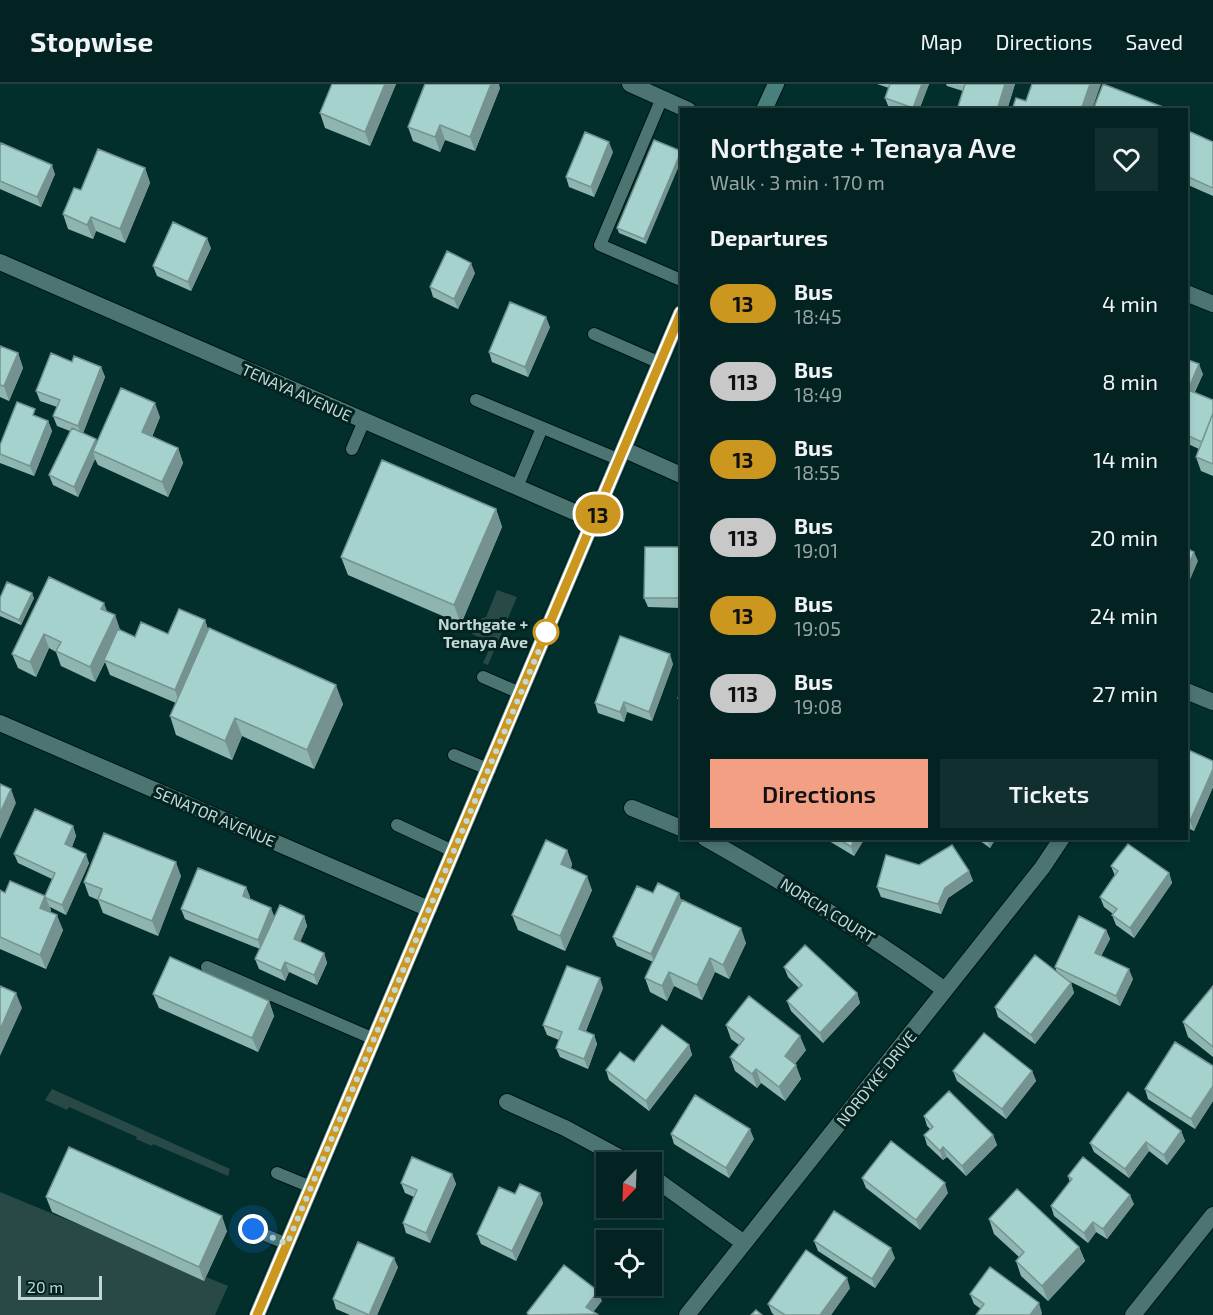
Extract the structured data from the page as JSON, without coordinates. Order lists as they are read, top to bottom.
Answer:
{
  "streets": {
    "street": [
      "TENAYA AVENUE",
      "SENATOR AVENUE",
      "NORCIA COURT",
      "NORDYKE DRIVE"
    ]
  },
  "crossings": [
    ["NORCIA COURT", "NORDYKE DRIVE"]
  ],
  "places": ["Northgate + Tenaya Ave"],
  "lines": ["bus line 13"],
  "scale_bar": "20 m",
  "north": "bottom left",
  "page": {
    "header": "Stopwise",
    "nav": ["Map", "Directions", "Saved"],
    "on_map": "13",
    "heading": [
      ["Northgate + Tenaya Ave", "Walk · 3 min · 170 m"],
      "Departures"
    ],
    "list": [
      {
        "mark": "13",
        "name": "Bus",
        "note": "18:45",
        "value": "4 min"
      },
      {
        "mark": "113",
        "name": "Bus",
        "note": "18:49",
        "value": "8 min"
      },
      {
        "mark": "13",
        "name": "Bus",
        "note": "18:55",
        "value": "14 min"
      },
      {
        "mark": "113",
        "name": "Bus",
        "note": "19:01",
        "value": "20 min"
      },
      {
        "mark": "13",
        "name": "Bus",
        "note": "19:05",
        "value": "24 min"
      },
      {
        "mark": "113",
        "name": "Bus",
        "note": "19:08",
        "value": "27 min"
      }
    ],
    "buttons": ["Directions", "Tickets"],
    "scale": "20 m"
  }
}
